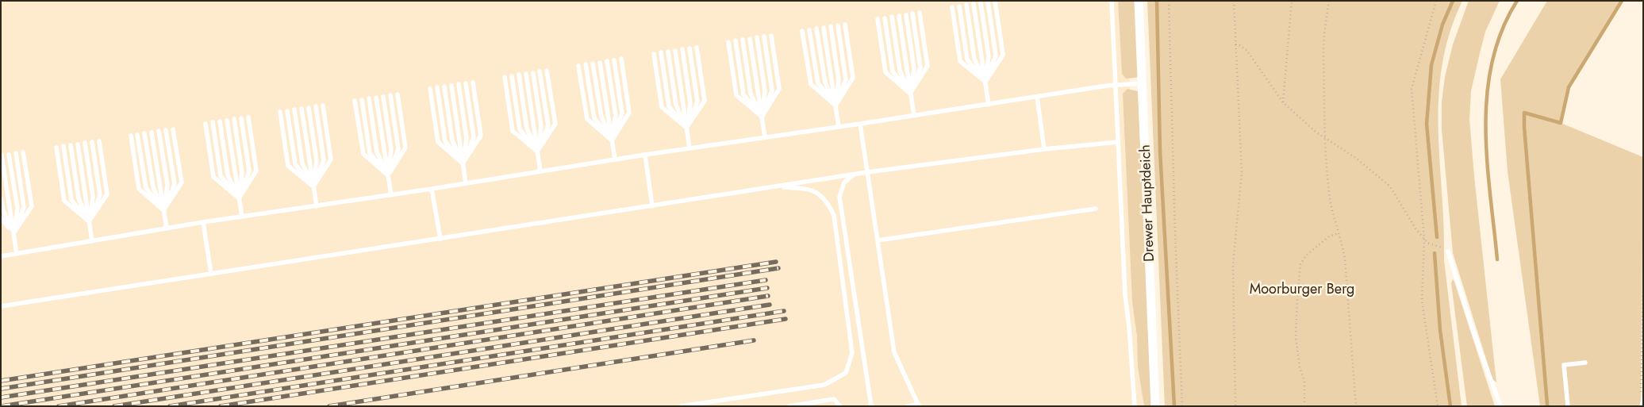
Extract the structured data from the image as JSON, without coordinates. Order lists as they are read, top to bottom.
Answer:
{
  "streets": {
    "street": ["Drewer Hauptdeich"]
  },
  "parks": ["Moorburger Berg"]
}
